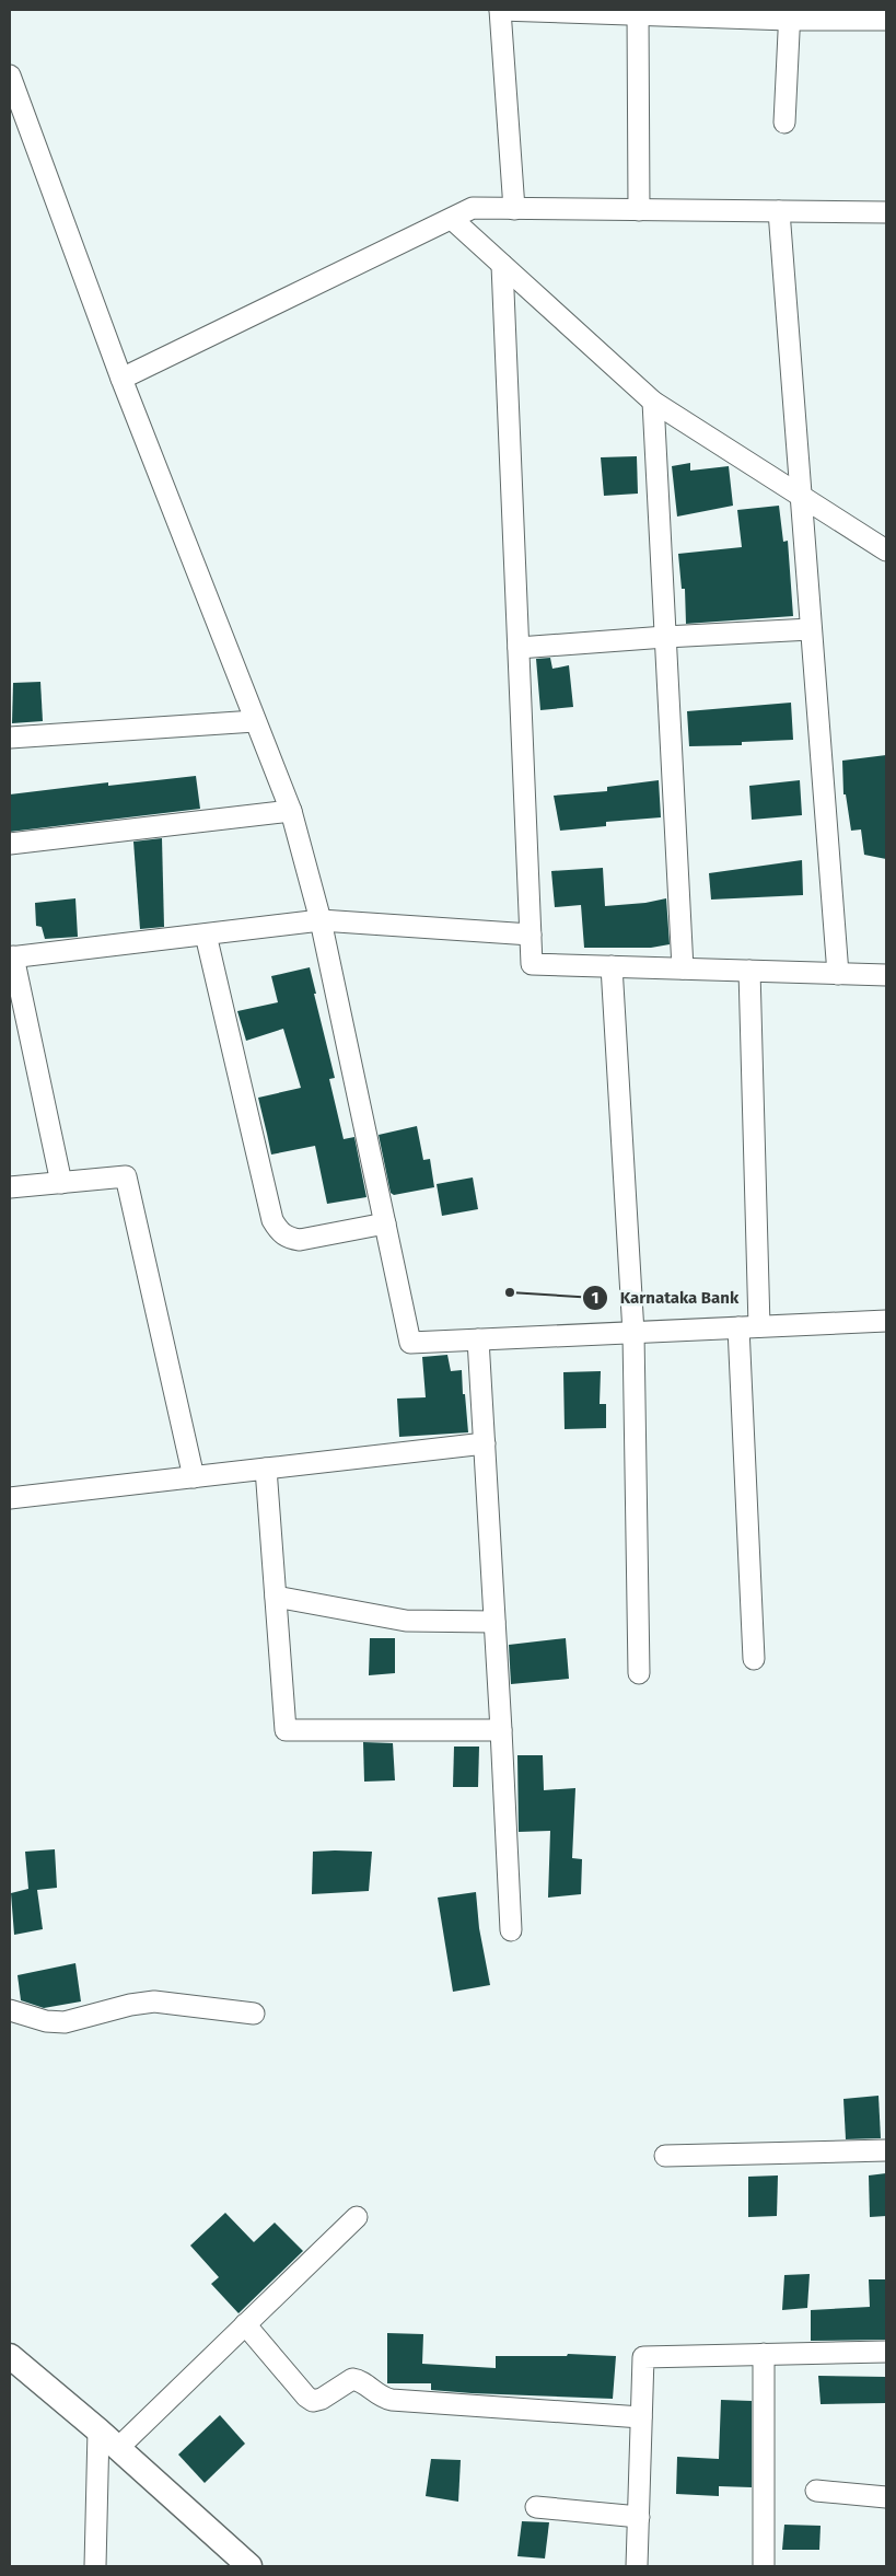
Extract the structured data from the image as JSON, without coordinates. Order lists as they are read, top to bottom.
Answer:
{
  "places": ["Karnataka Bank"]
}
